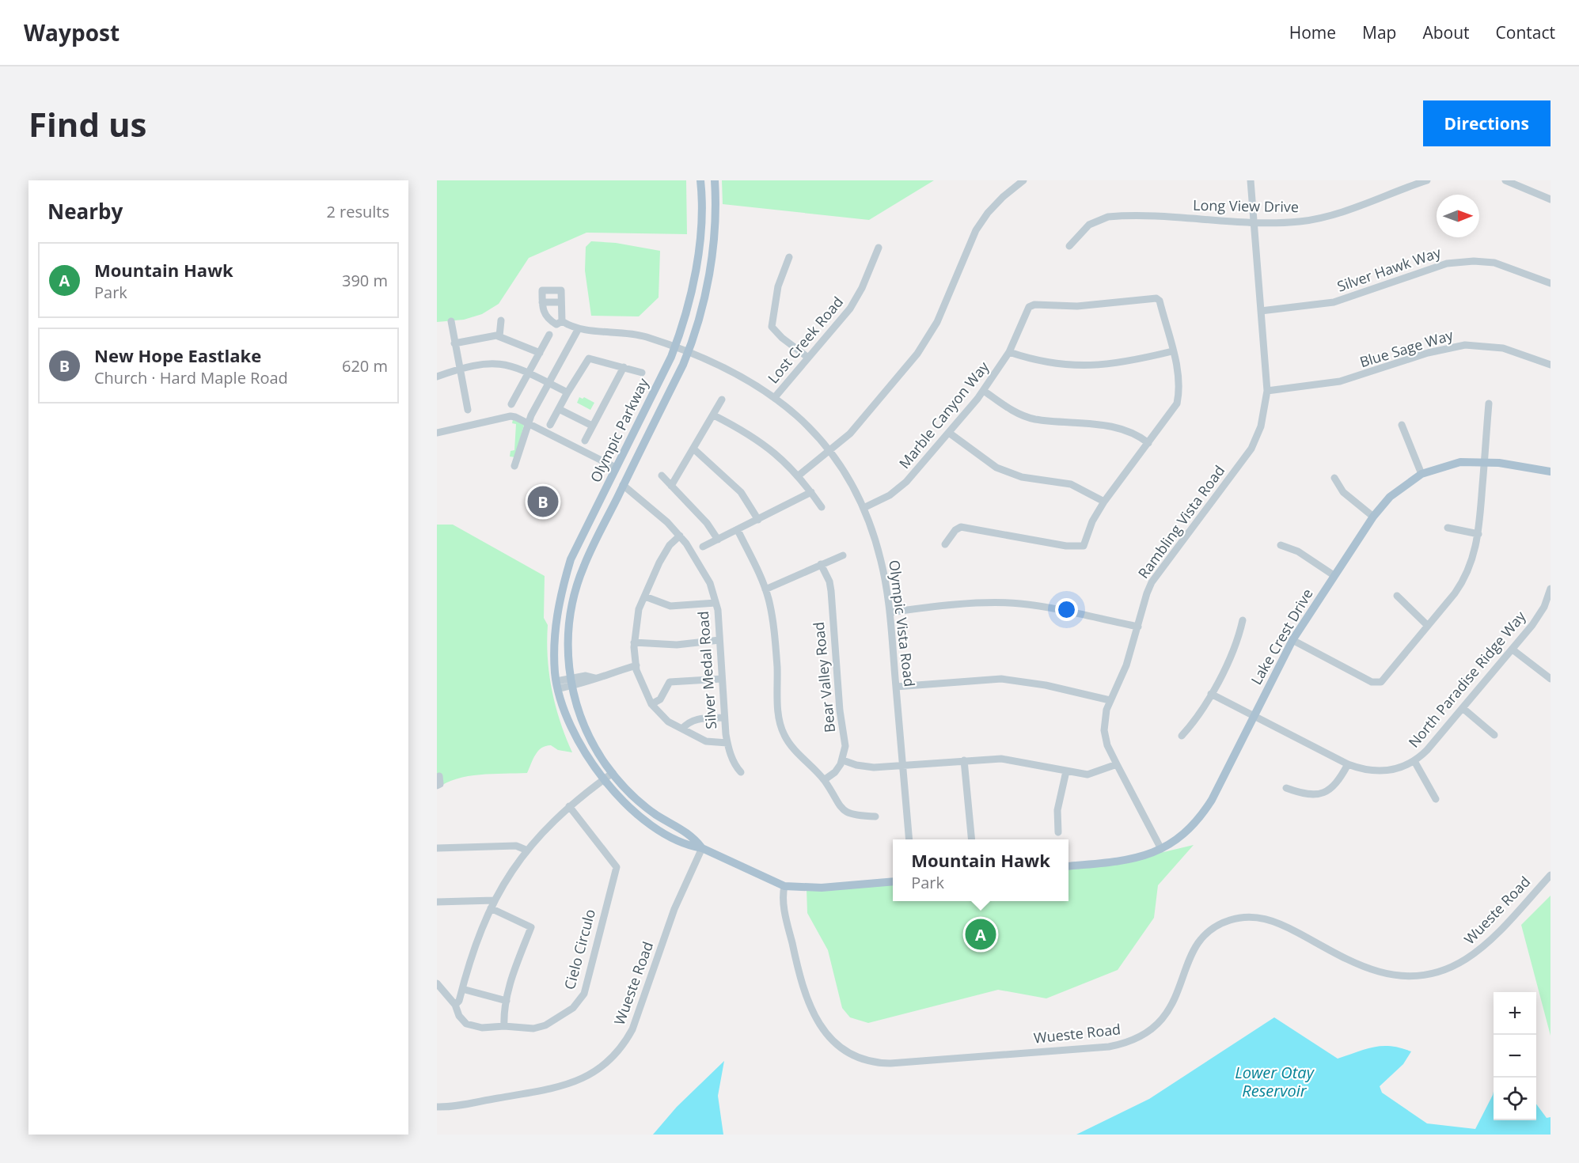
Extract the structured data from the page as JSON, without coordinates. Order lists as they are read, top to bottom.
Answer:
{
  "streets": {
    "main road": ["Olympic Parkway", "Lake Crest Drive"],
    "street": [
      "Long View Drive",
      "Silver Hawk Way",
      "Lost Creek Road",
      "Blue Sage Way",
      "Marble Canyon Way",
      "Rambling Vista Road",
      "Olympic Vista Road",
      "Silver Medal Road",
      "Bear Valley Road",
      "North Paradise Ridge Way",
      "Wueste Road",
      "Cielo Circulo"
    ]
  },
  "crossings": [
    ["Long View Drive", "Rambling Vista Road"],
    ["Silver Hawk Way", "Rambling Vista Road"],
    ["Lost Creek Road", "Olympic Vista Road"],
    ["Blue Sage Way", "Rambling Vista Road"],
    ["Marble Canyon Way", "Olympic Vista Road"],
    ["Olympic Parkway", "Olympic Vista Road"],
    ["Olympic Parkway", "Silver Medal Road"],
    ["Rambling Vista Road", "Lake Crest Drive"]
  ],
  "water": ["Lower Otay Reservoir"],
  "north": "right",
  "page": {
    "header": "Waypost",
    "nav": [
      "Home",
      "Map",
      "About",
      "Contact"
    ],
    "buttons": "Directions",
    "title": "Find us",
    "heading": ["Nearby", "2 results"],
    "list": [
      {
        "mark": "A",
        "name": "Mountain Hawk",
        "note": "Park",
        "value": "390 m"
      },
      {
        "mark": "B",
        "name": "New Hope Eastlake",
        "note": "Church · Hard Maple Road",
        "value": "620 m"
      }
    ],
    "pins": ["B", "A"],
    "popup": ["Mountain Hawk", "Park"],
    "map_buttons": ["+", "−"]
  }
}
